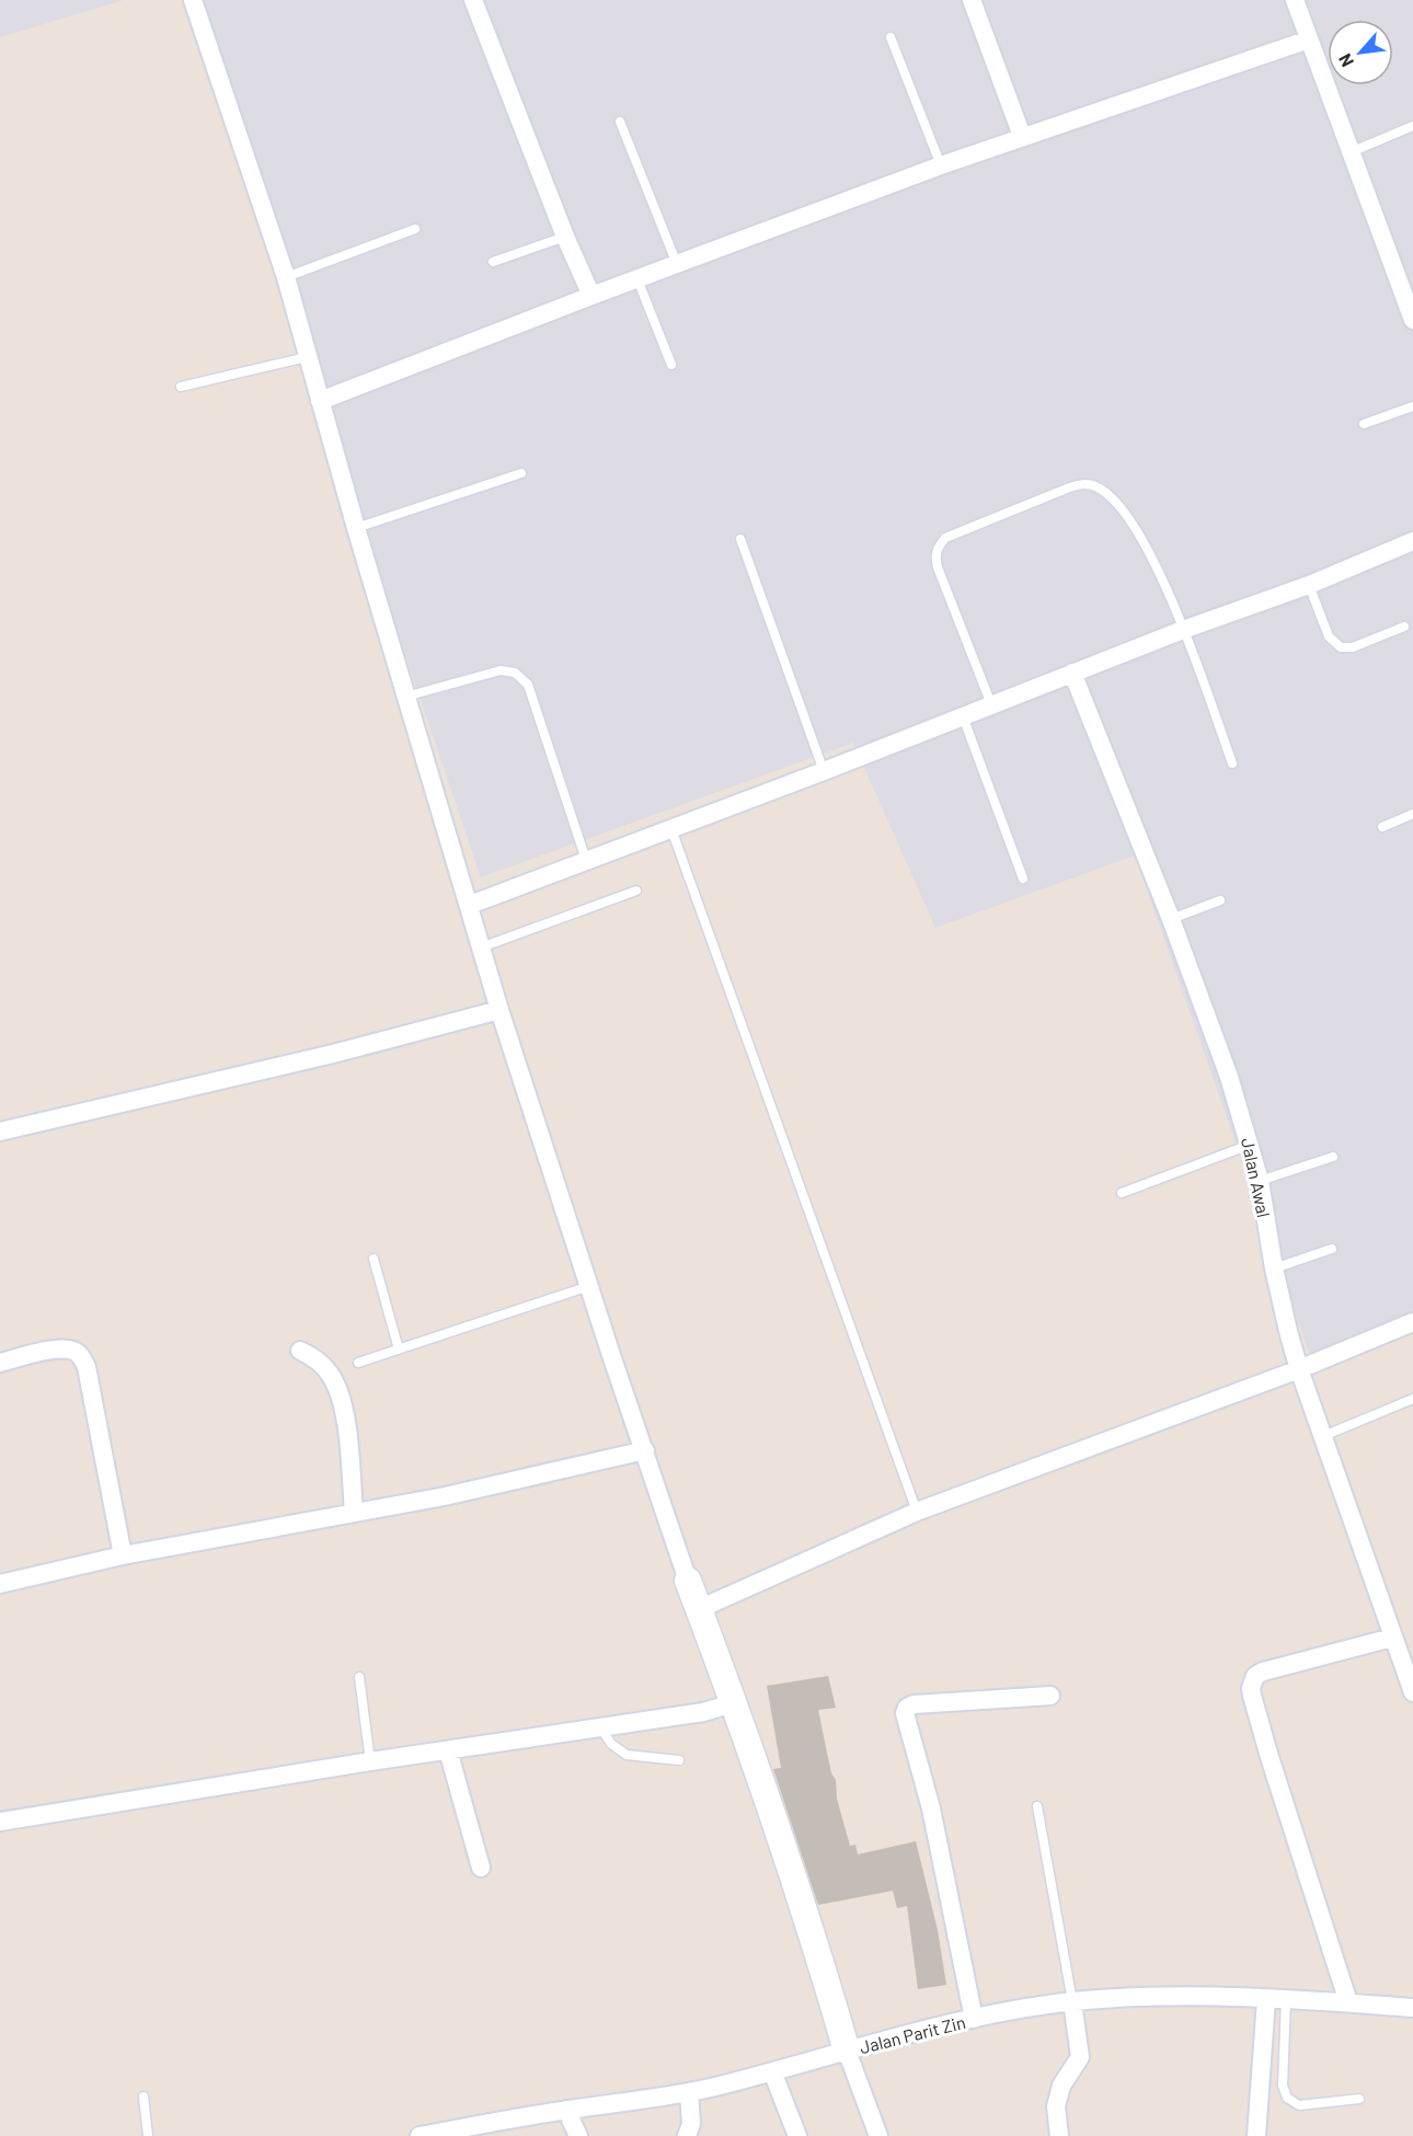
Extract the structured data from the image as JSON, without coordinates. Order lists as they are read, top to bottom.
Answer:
{
  "streets": {
    "street": ["Jalan Awal", "Jalan Parit Zin"]
  },
  "north": "bottom left"
}
